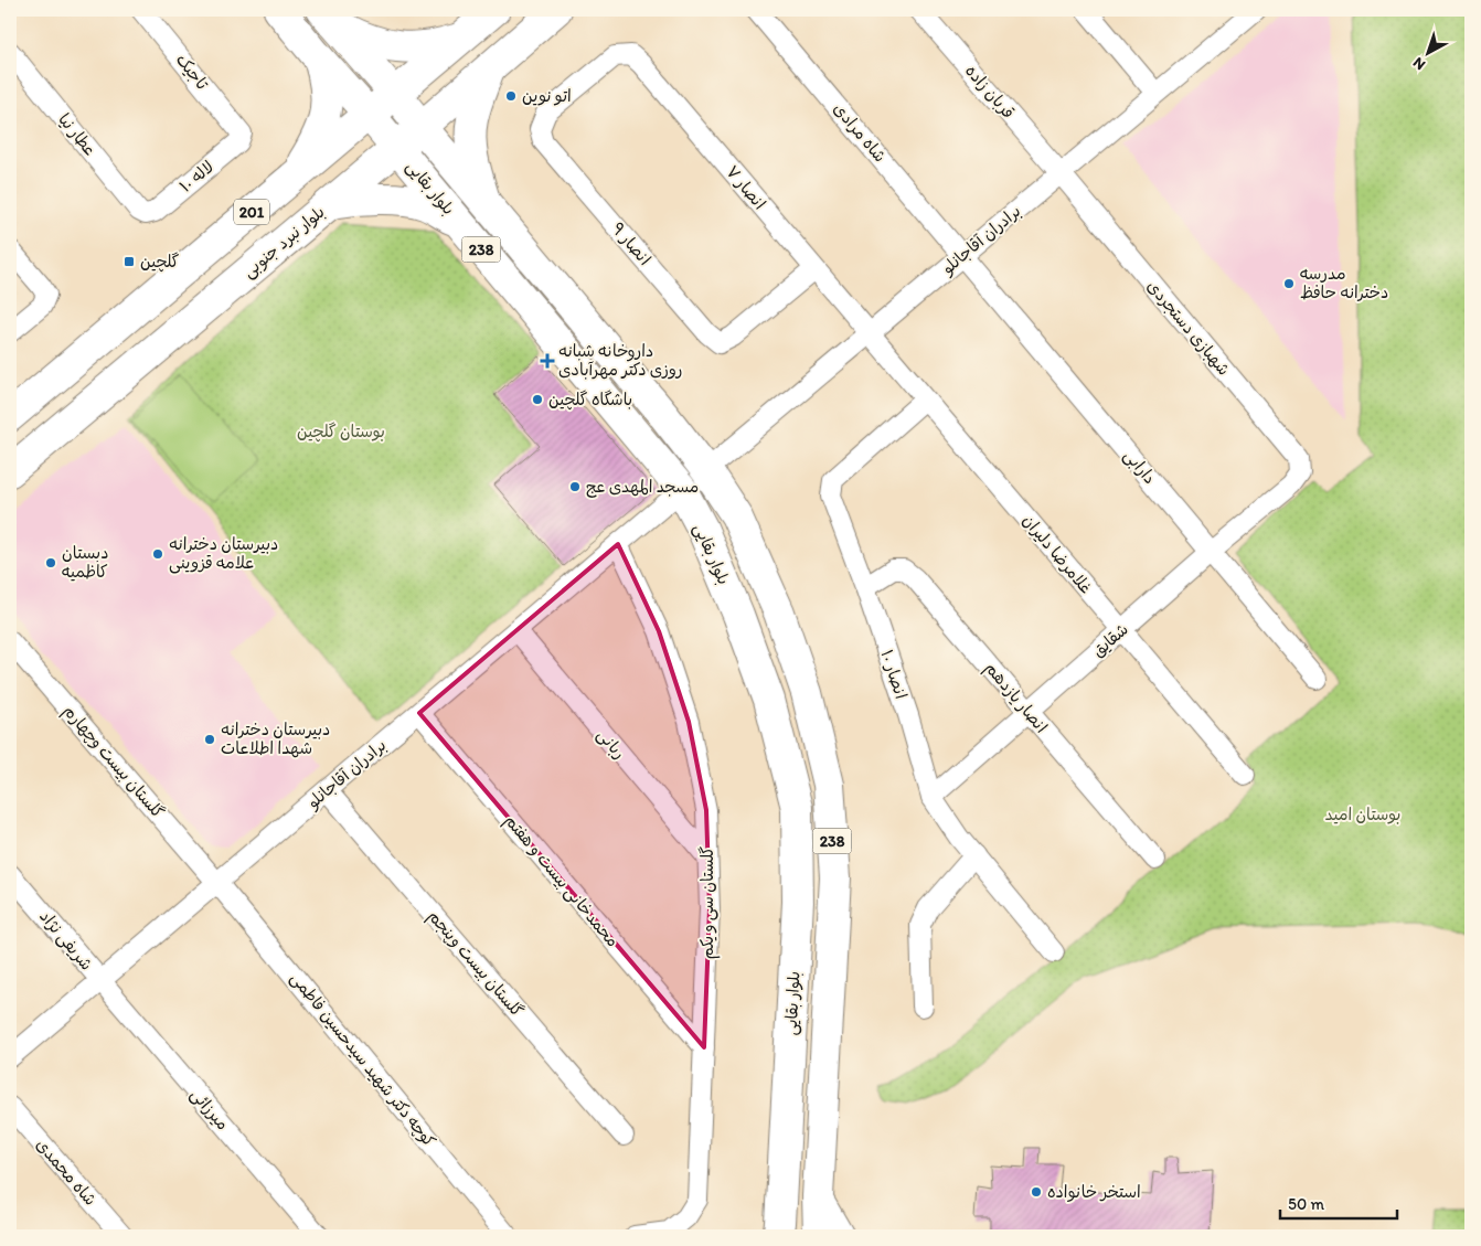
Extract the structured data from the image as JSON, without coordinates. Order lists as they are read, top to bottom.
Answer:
{
  "streets": {
    "main road": [
      "بلوار بقایی",
      "201",
      "بلوار نبرد جنوبی",
      "238"
    ],
    "street": [
      "تاجیک",
      "قربان زاده",
      "شاه مرادی",
      "عطار نیا",
      "لاله ۱۰",
      "انصار ۷",
      "برادران آقاجانلو",
      "انصار ۹",
      "شهبازی دستجردی",
      "دارابی",
      "غلامرضا دلیران",
      "شقایق",
      "انصار ۱۰",
      "انصار یازدهم",
      "ربانی",
      "گلستان بیست وچهارم",
      "محمدخانی بیست و هفتم",
      "گلستان سی و یکم",
      "شریفی نژاد",
      "گلستان بیست وپنجم",
      "کوچه دکتر شهید سیدحسین فاطمی",
      "میرزائی",
      "شاه محمدی"
    ]
  },
  "crossings": [
    ["تاجیک", "لاله ۱۰"],
    ["قربان زاده", "برادران آقاجانلو"],
    ["قربان زاده", "شهبازی دستجردی"],
    ["شاه مرادی", "برادران آقاجانلو"],
    ["شاه مرادی", "دارابی"],
    ["عطار نیا", "لاله ۱۰"],
    ["بلوار بقایی", "201"],
    ["بلوار بقایی", "برادران آقاجانلو"],
    ["بلوار بقایی", "بلوار نبرد جنوبی"],
    ["انصار ۷", "برادران آقاجانلو"],
    ["انصار ۷", "انصار ۹"],
    ["انصار ۷", "غلامرضا دلیران"],
    ["برادران آقاجانلو", "شهبازی دستجردی"],
    ["برادران آقاجانلو", "دارابی"],
    ["برادران آقاجانلو", "غلامرضا دلیران"],
    ["برادران آقاجانلو", "ربانی"],
    ["برادران آقاجانلو", "گلستان بیست وچهارم"],
    ["برادران آقاجانلو", "محمدخانی بیست و هفتم"],
    ["برادران آقاجانلو", "گلستان سی و یکم"],
    ["برادران آقاجانلو", "شریفی نژاد"],
    ["برادران آقاجانلو", "گلستان بیست وپنجم"],
    ["برادران آقاجانلو", "کوچه دکتر شهید سیدحسین فاطمی"],
    ["برادران آقاجانلو", "میرزائی"],
    ["شهبازی دستجردی", "شقایق"],
    ["دارابی", "شقایق"],
    ["غلامرضا دلیران", "شقایق"],
    ["غلامرضا دلیران", "انصار ۱۰"],
    ["شقایق", "انصار ۱۰"],
    ["شقایق", "انصار یازدهم"],
    ["انصار ۱۰", "انصار یازدهم"],
    ["ربانی", "گلستان سی و یکم"],
    ["گلستان بیست وچهارم", "کوچه دکتر شهید سیدحسین فاطمی"],
    ["محمدخانی بیست و هفتم", "گلستان سی و یکم"],
    ["شریفی نژاد", "میرزائی"]
  ],
  "parks": ["بوستان گلچین", "بوستان امید"],
  "places": {
    "other": [
      "اتو نوین",
      "مدرسه دخترانه حافظ",
      "باشگاه گلچین",
      "مسجد المهدی عج",
      "دبیرستان دخترانه علامه قزوینی",
      "دبستان کاظمیه",
      "دبیرستان دخترانه شهدا اطلاعات",
      "استخر خانواده"
    ],
    "transit": ["گلچین"],
    "health": ["داروخانه شبانه روزی دکتر مهرآبادی"]
  },
  "scale_bar": "50 m",
  "north": "bottom left"
}
